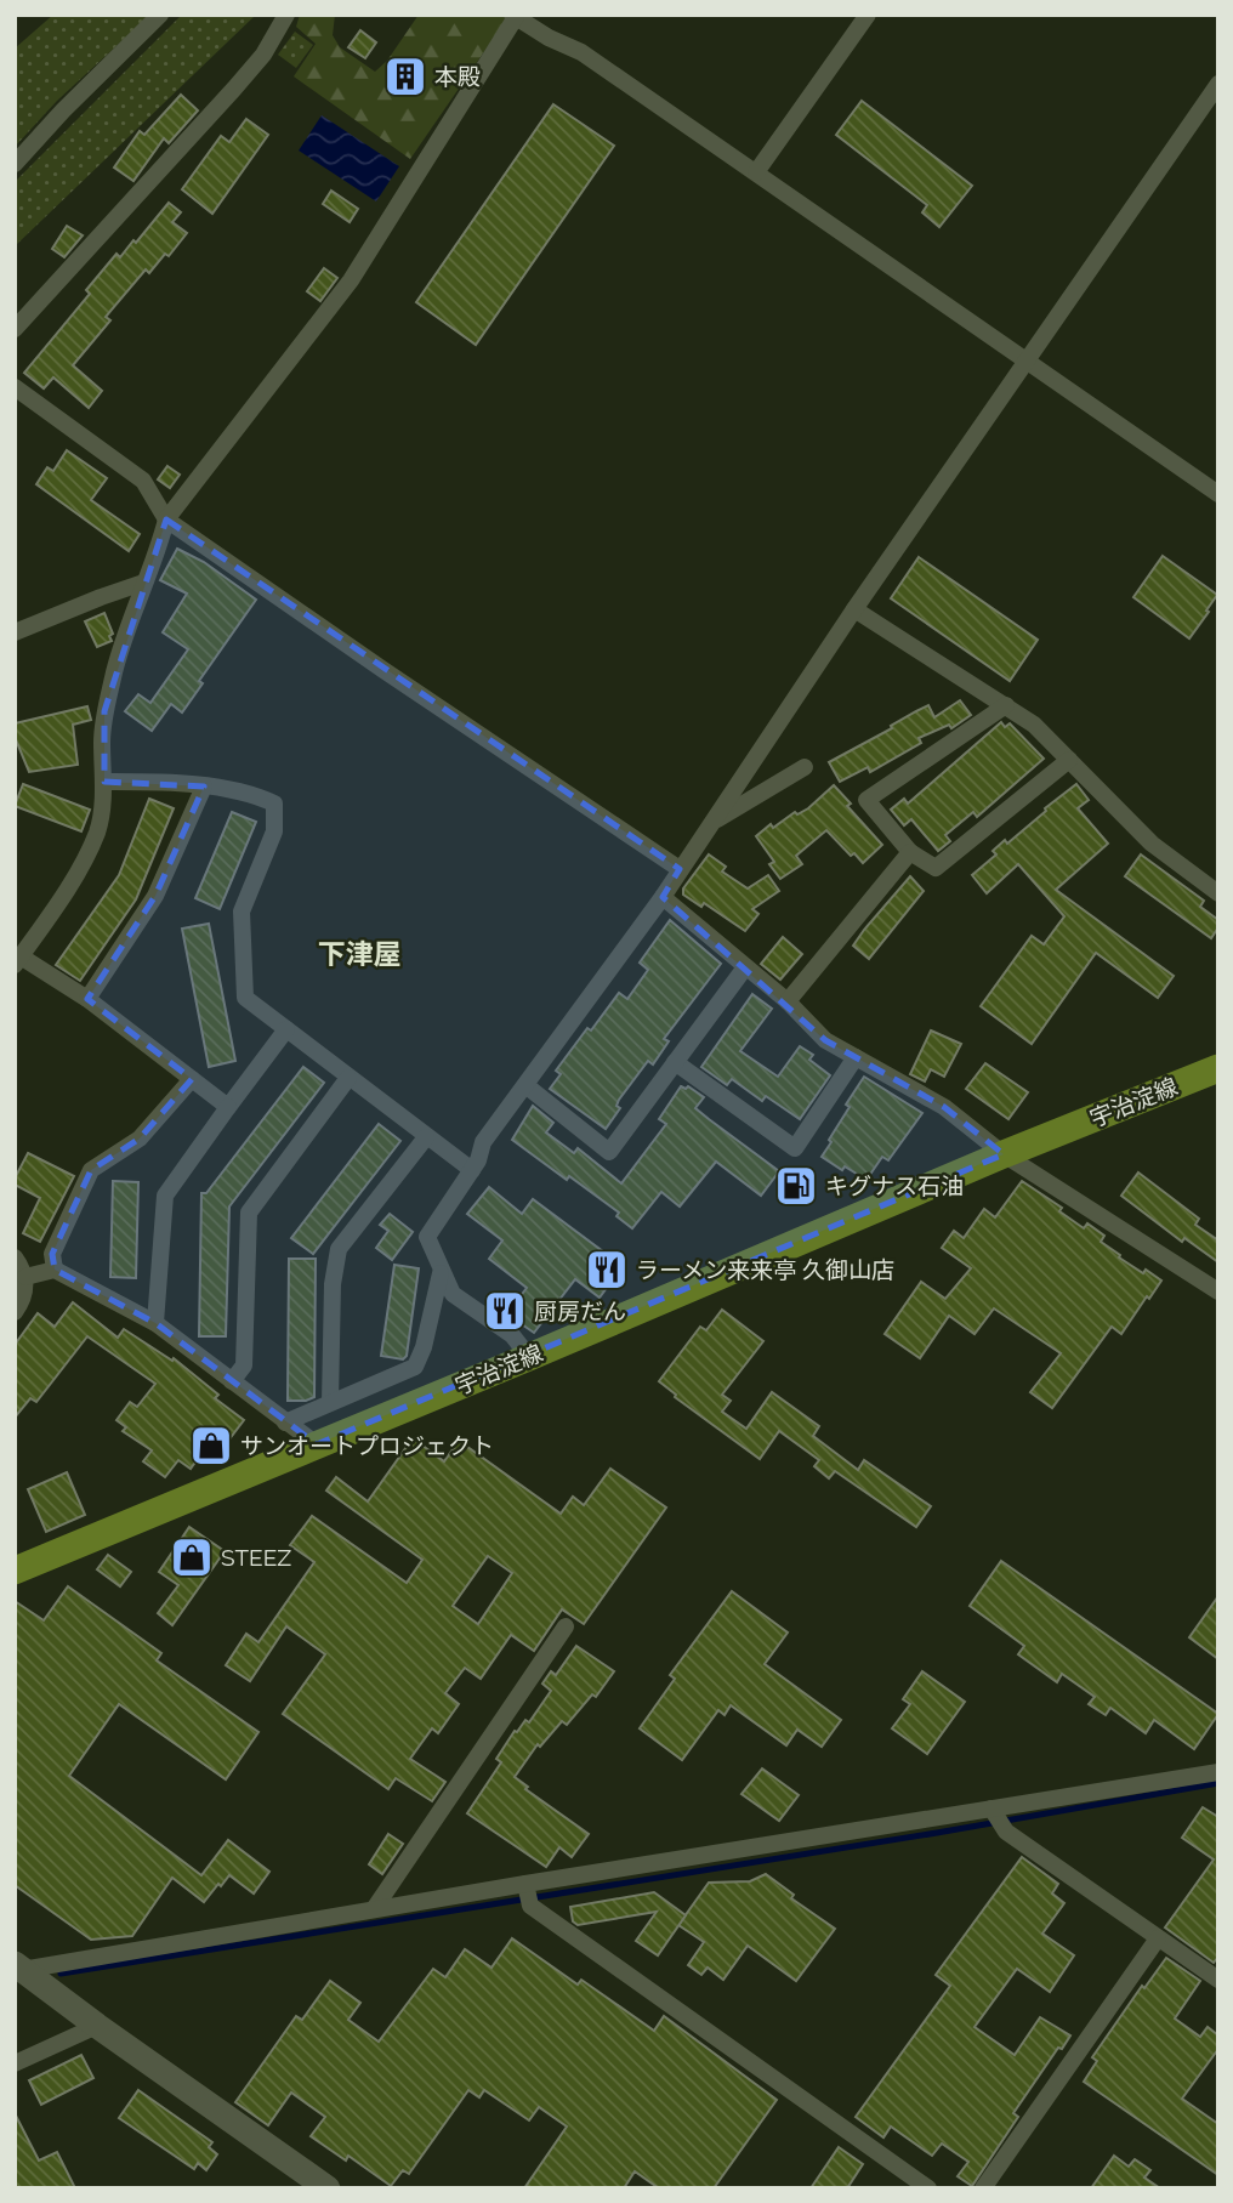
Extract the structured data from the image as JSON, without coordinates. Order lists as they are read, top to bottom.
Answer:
{
  "streets": {
    "main road": ["宇治淀線"]
  },
  "districts": ["下津屋"],
  "places": {
    "building": ["本殿"],
    "fuel station": ["キグナス石油"],
    "restaurant": ["ラーメン来来亭 久御山店", "厨房だん"],
    "shop": ["サンオートプロジェクト", "STEEZ"]
  }
}
